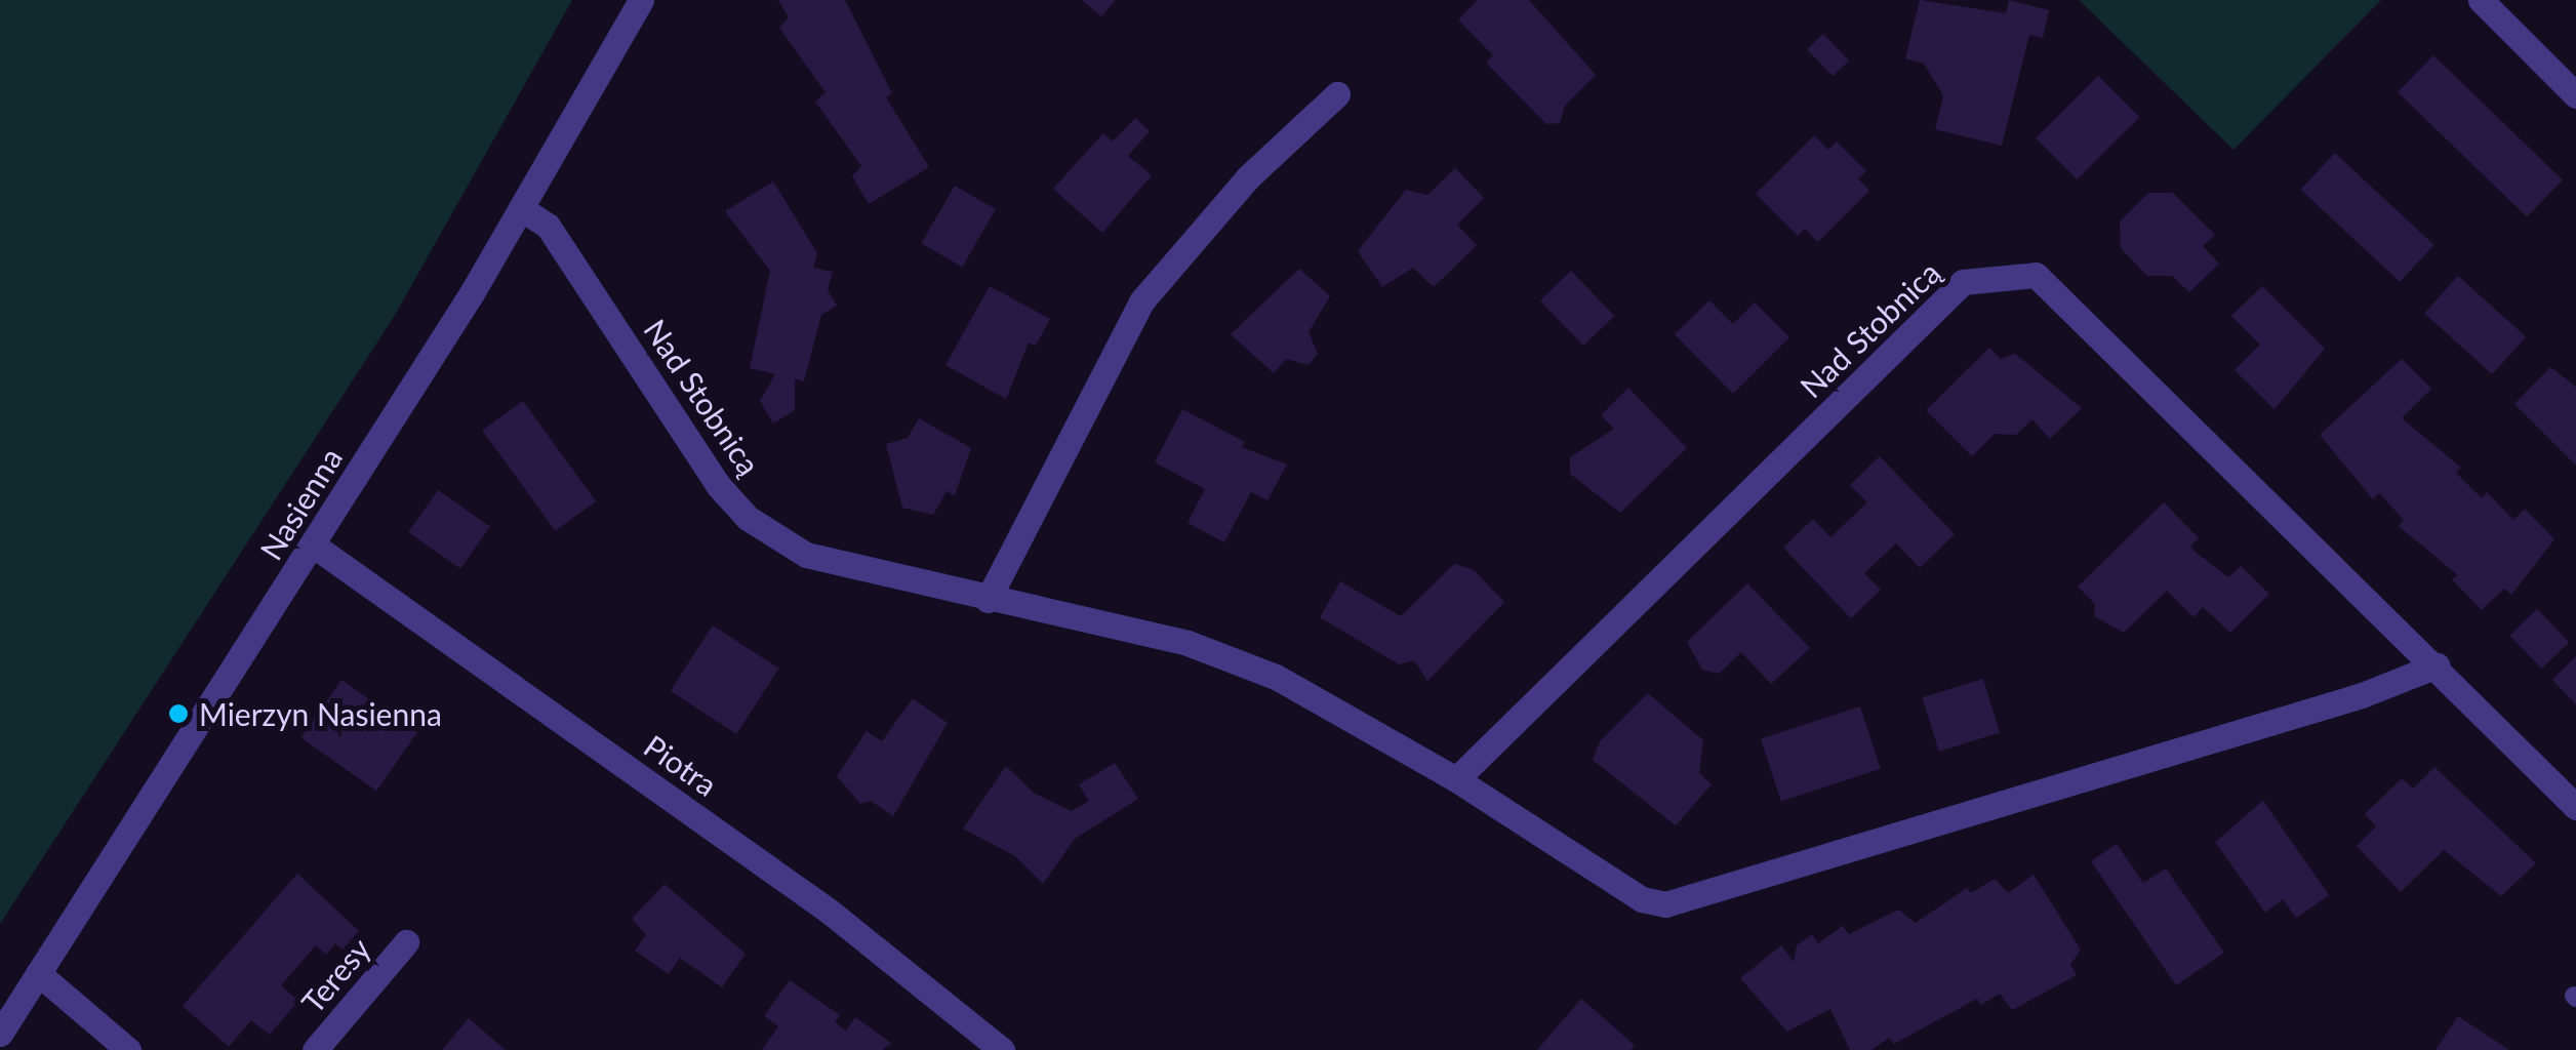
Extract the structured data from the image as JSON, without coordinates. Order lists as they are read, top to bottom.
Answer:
{
  "streets": {
    "street": [
      "Nad Stobnicą",
      "Nasienna",
      "Piotra",
      "Teresy"
    ]
  },
  "crossings": [
    ["Nad Stobnicą", "Nasienna"],
    ["Nasienna", "Piotra"]
  ],
  "places": ["Mierzyn Nasienna"]
}
